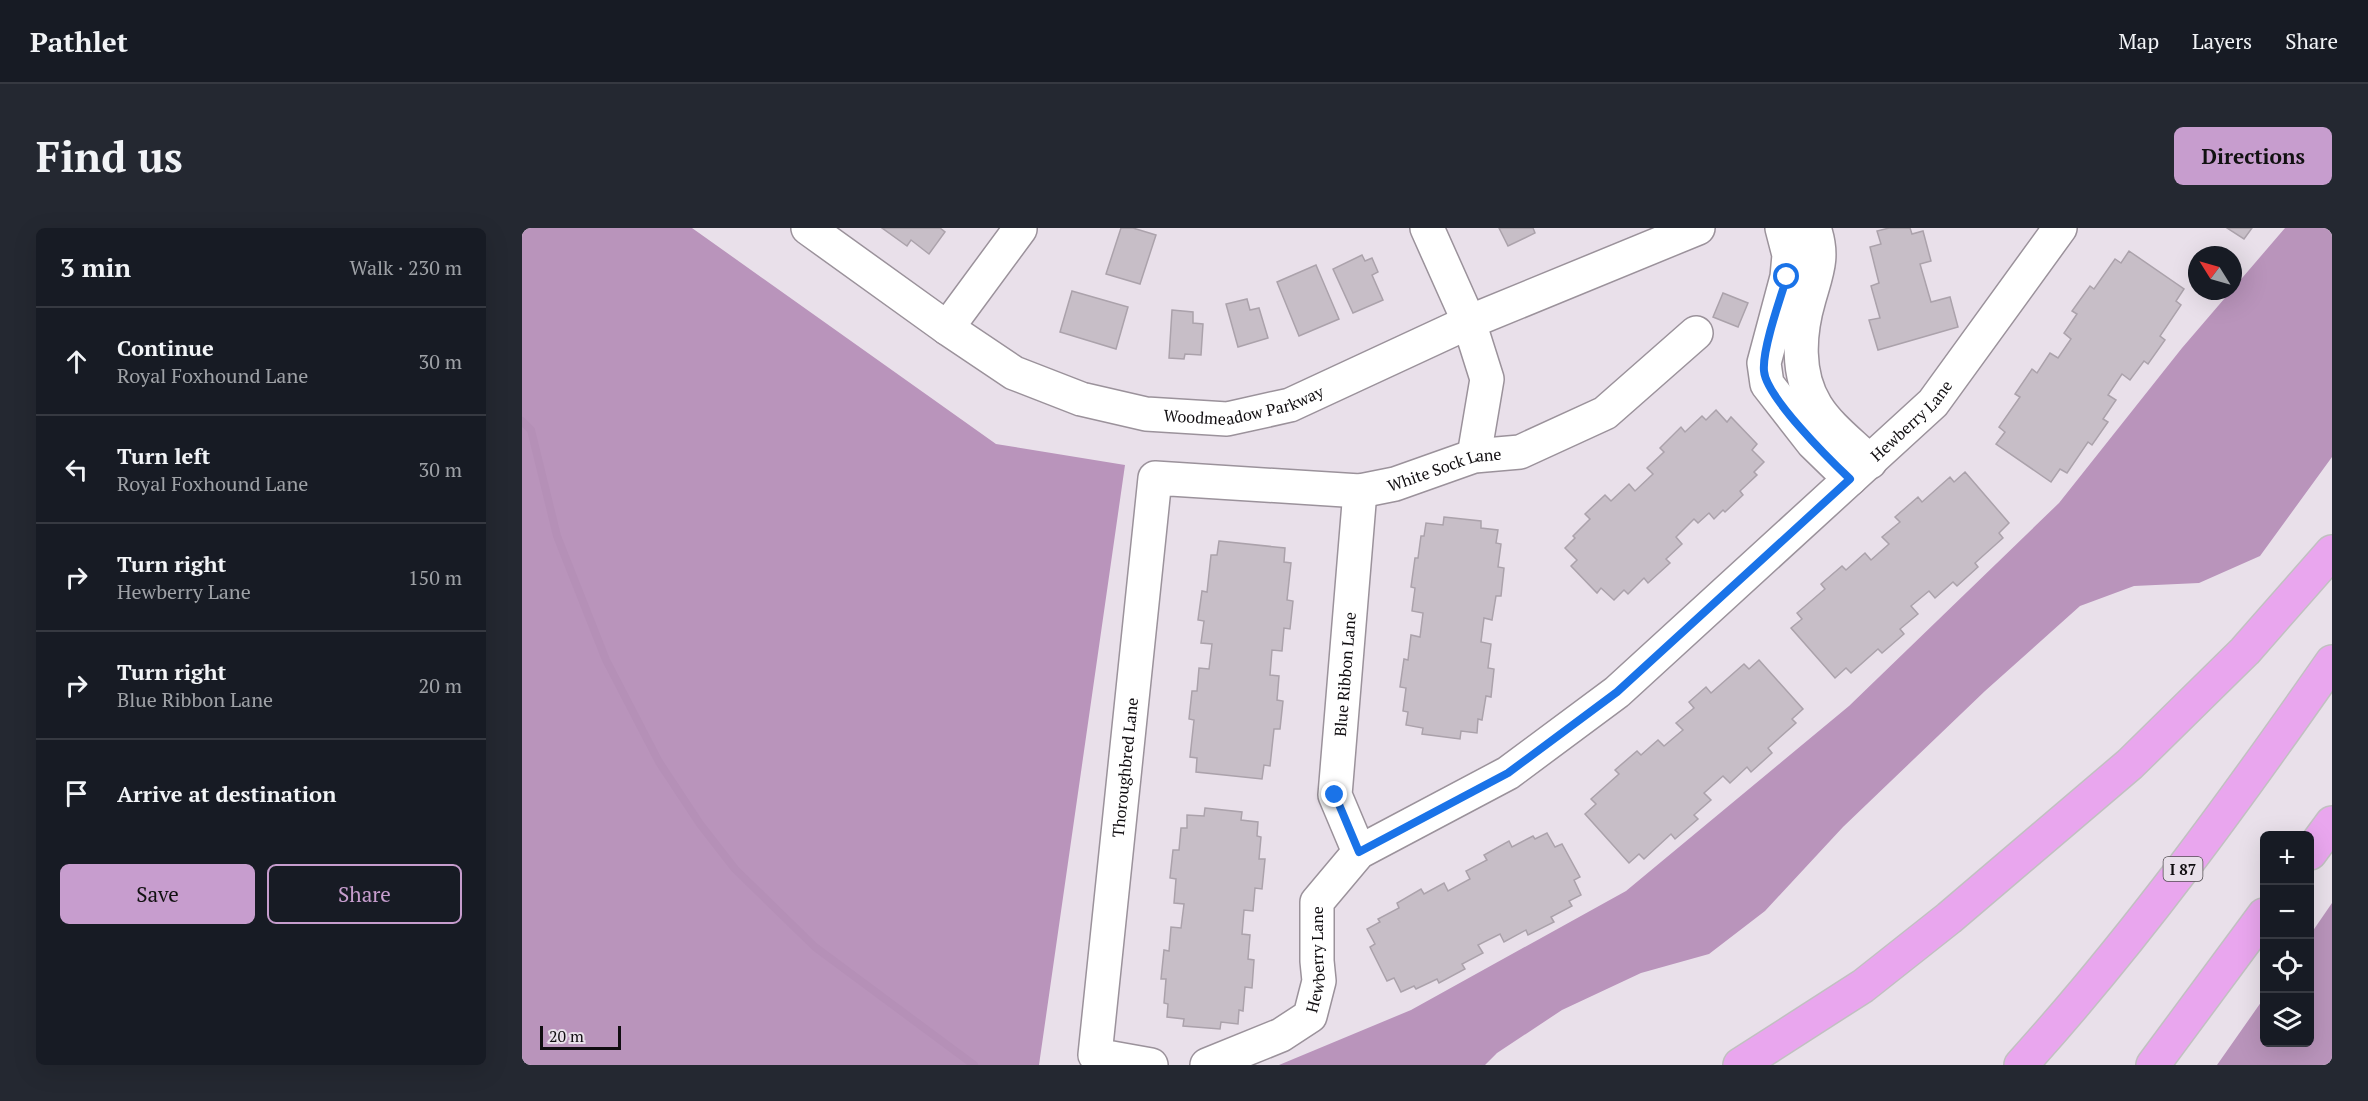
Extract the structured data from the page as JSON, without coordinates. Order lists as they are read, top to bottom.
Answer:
{
  "streets": {
    "highway": ["I 87"],
    "street": [
      "Woodmeadow Parkway",
      "Hewberry Lane",
      "White Sock Lane",
      "Blue Ribbon Lane",
      "Thoroughbred Lane"
    ]
  },
  "crossings": [
    ["Hewberry Lane", "Blue Ribbon Lane"],
    ["White Sock Lane", "Blue Ribbon Lane"],
    ["White Sock Lane", "Thoroughbred Lane"]
  ],
  "scale_bar": "20 m",
  "north": "top left",
  "page": {
    "header": "Pathlet",
    "nav": ["Map", "Layers", "Share"],
    "buttons": [
      "Directions",
      ["Save", "Share"]
    ],
    "title": "Find us",
    "heading": ["3 min", "Walk · 230 m"],
    "list": [
      ["Continue", "Royal Foxhound Lane", "30 m"],
      ["Turn left", "Royal Foxhound Lane", "30 m"],
      ["Turn right", "Hewberry Lane", "150 m"],
      ["Turn right", "Blue Ribbon Lane", "20 m"],
      "Arrive at destination"
    ],
    "map_buttons": ["+", "−"],
    "scale": "20 m"
  }
}
